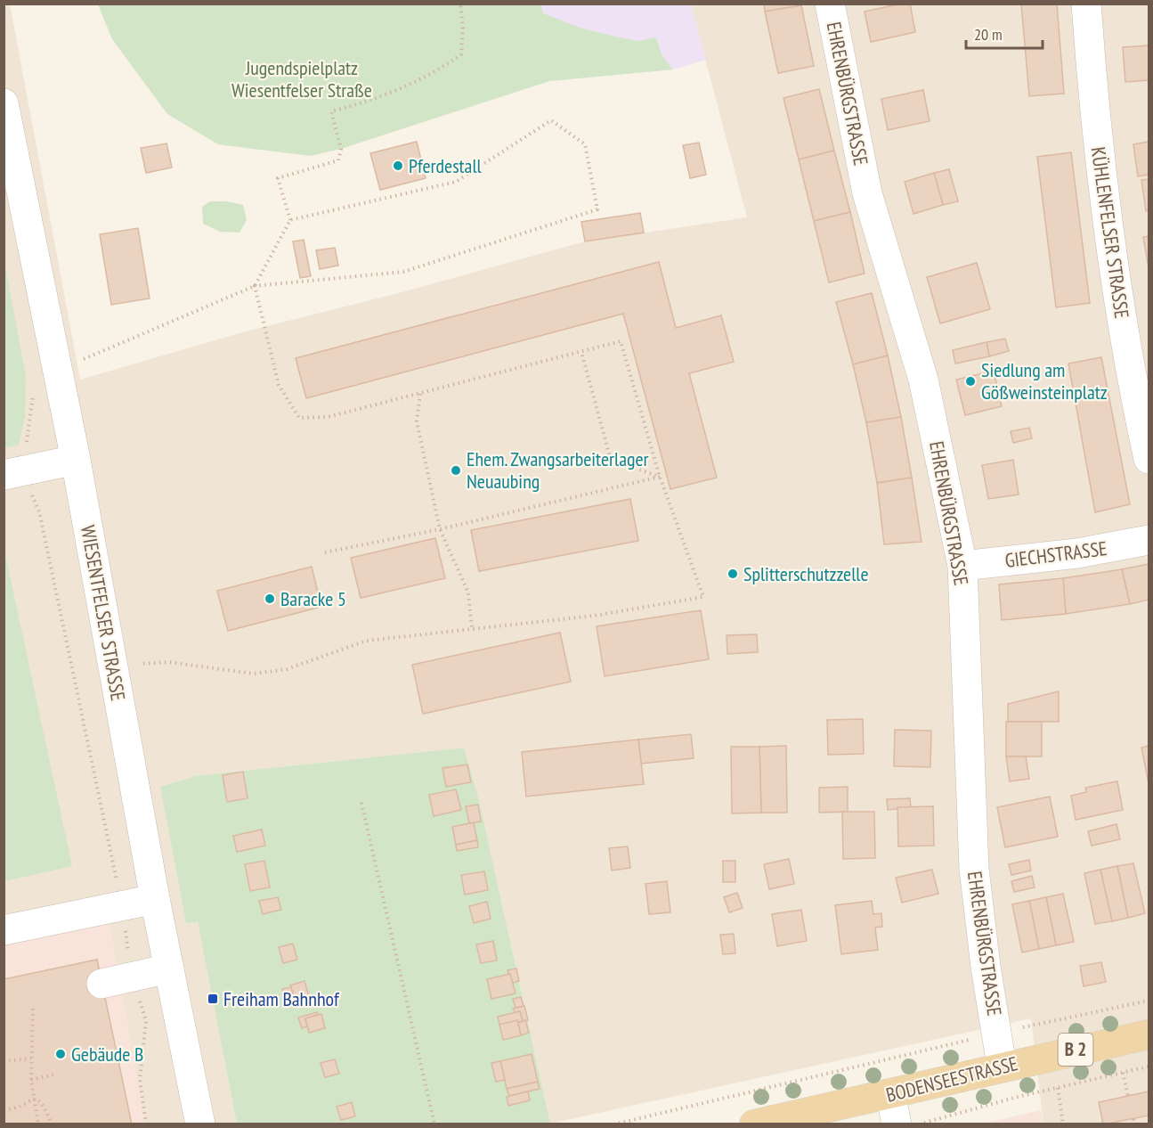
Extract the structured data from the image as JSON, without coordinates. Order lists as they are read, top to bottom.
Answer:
{
  "streets": {
    "main road": ["B 2", "BODENSEESTRASSE"],
    "street": [
      "EHRENBÜRGSTRASSE",
      "KÜHLENFELSER STRASSE",
      "GIECHSTRASSE",
      "WIESENTFELSER STRASSE"
    ]
  },
  "crossings": [
    ["EHRENBÜRGSTRASSE", "GIECHSTRASSE"],
    ["EHRENBÜRGSTRASSE", "BODENSEESTRASSE"]
  ],
  "parks": ["Jugendspielplatz Wiesentfelser Straße"],
  "places": {
    "other": [
      "Pferdestall",
      "Siedlung am Gößweinsteinplatz",
      "Ehem. Zwangsarbeiterlager Neuaubing",
      "Splitterschutzzelle",
      "Baracke 5",
      "Gebäude B"
    ],
    "transit": ["Freiham Bahnhof"]
  },
  "scale_bar": "20 m"
}
